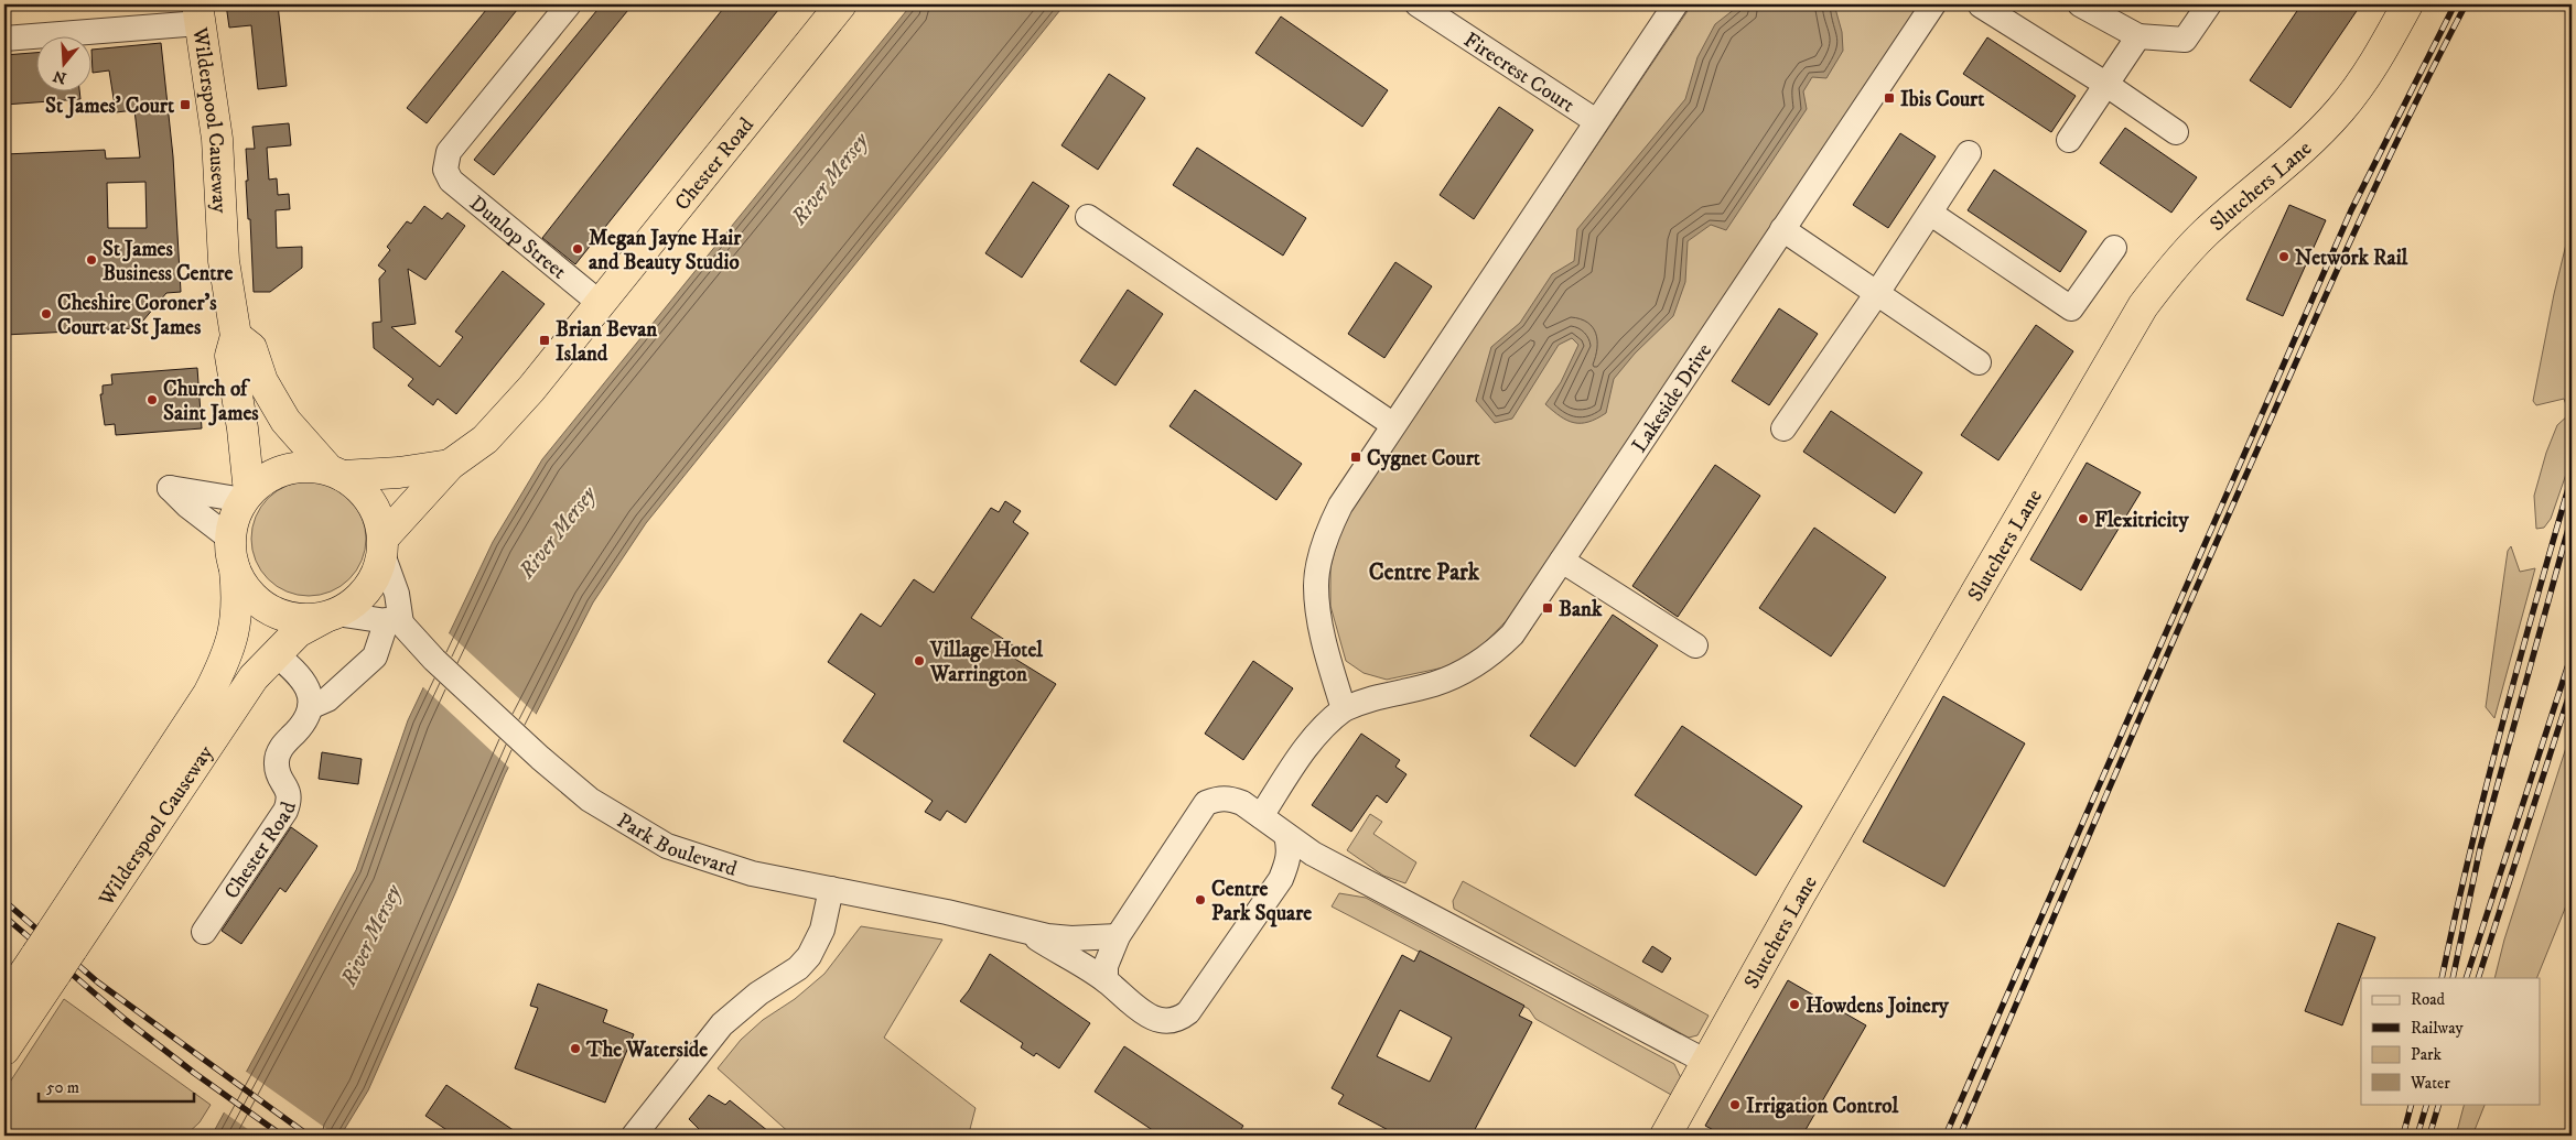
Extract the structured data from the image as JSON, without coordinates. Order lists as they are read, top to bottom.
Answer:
{
  "streets": {
    "highway": ["Wilderspool Causeway", "Chester Road", "Slutchers Lane"],
    "street": [
      "Firecrest Court",
      "Dunlop Street",
      "Lakeside Drive",
      "Park Boulevard"
    ]
  },
  "crossings": [
    ["Wilderspool Causeway", "Chester Road"],
    ["Chester Road", "Dunlop Street"]
  ],
  "districts": ["Centre Park"],
  "water": ["River Mersey"],
  "places": {
    "transit": [
      "Ibis Court",
      "St James' Court",
      "Brian Bevan Island",
      "Cygnet Court",
      "Bank"
    ],
    "other": [
      "Megan Jayne Hair and Beauty Studio",
      "Network Rail",
      "St James Business Centre",
      "Cheshire Coroner’s Court at St James",
      "Church of Saint James",
      "Flexitricity",
      "Village Hotel Warrington",
      "Centre Park Square",
      "Howdens Joinery",
      "The Waterside",
      "Irrigation Control"
    ]
  },
  "legend": [
    "Road",
    "Railway",
    "Park",
    "Water"
  ],
  "scale_bar": "50 m",
  "north": "bottom"
}
